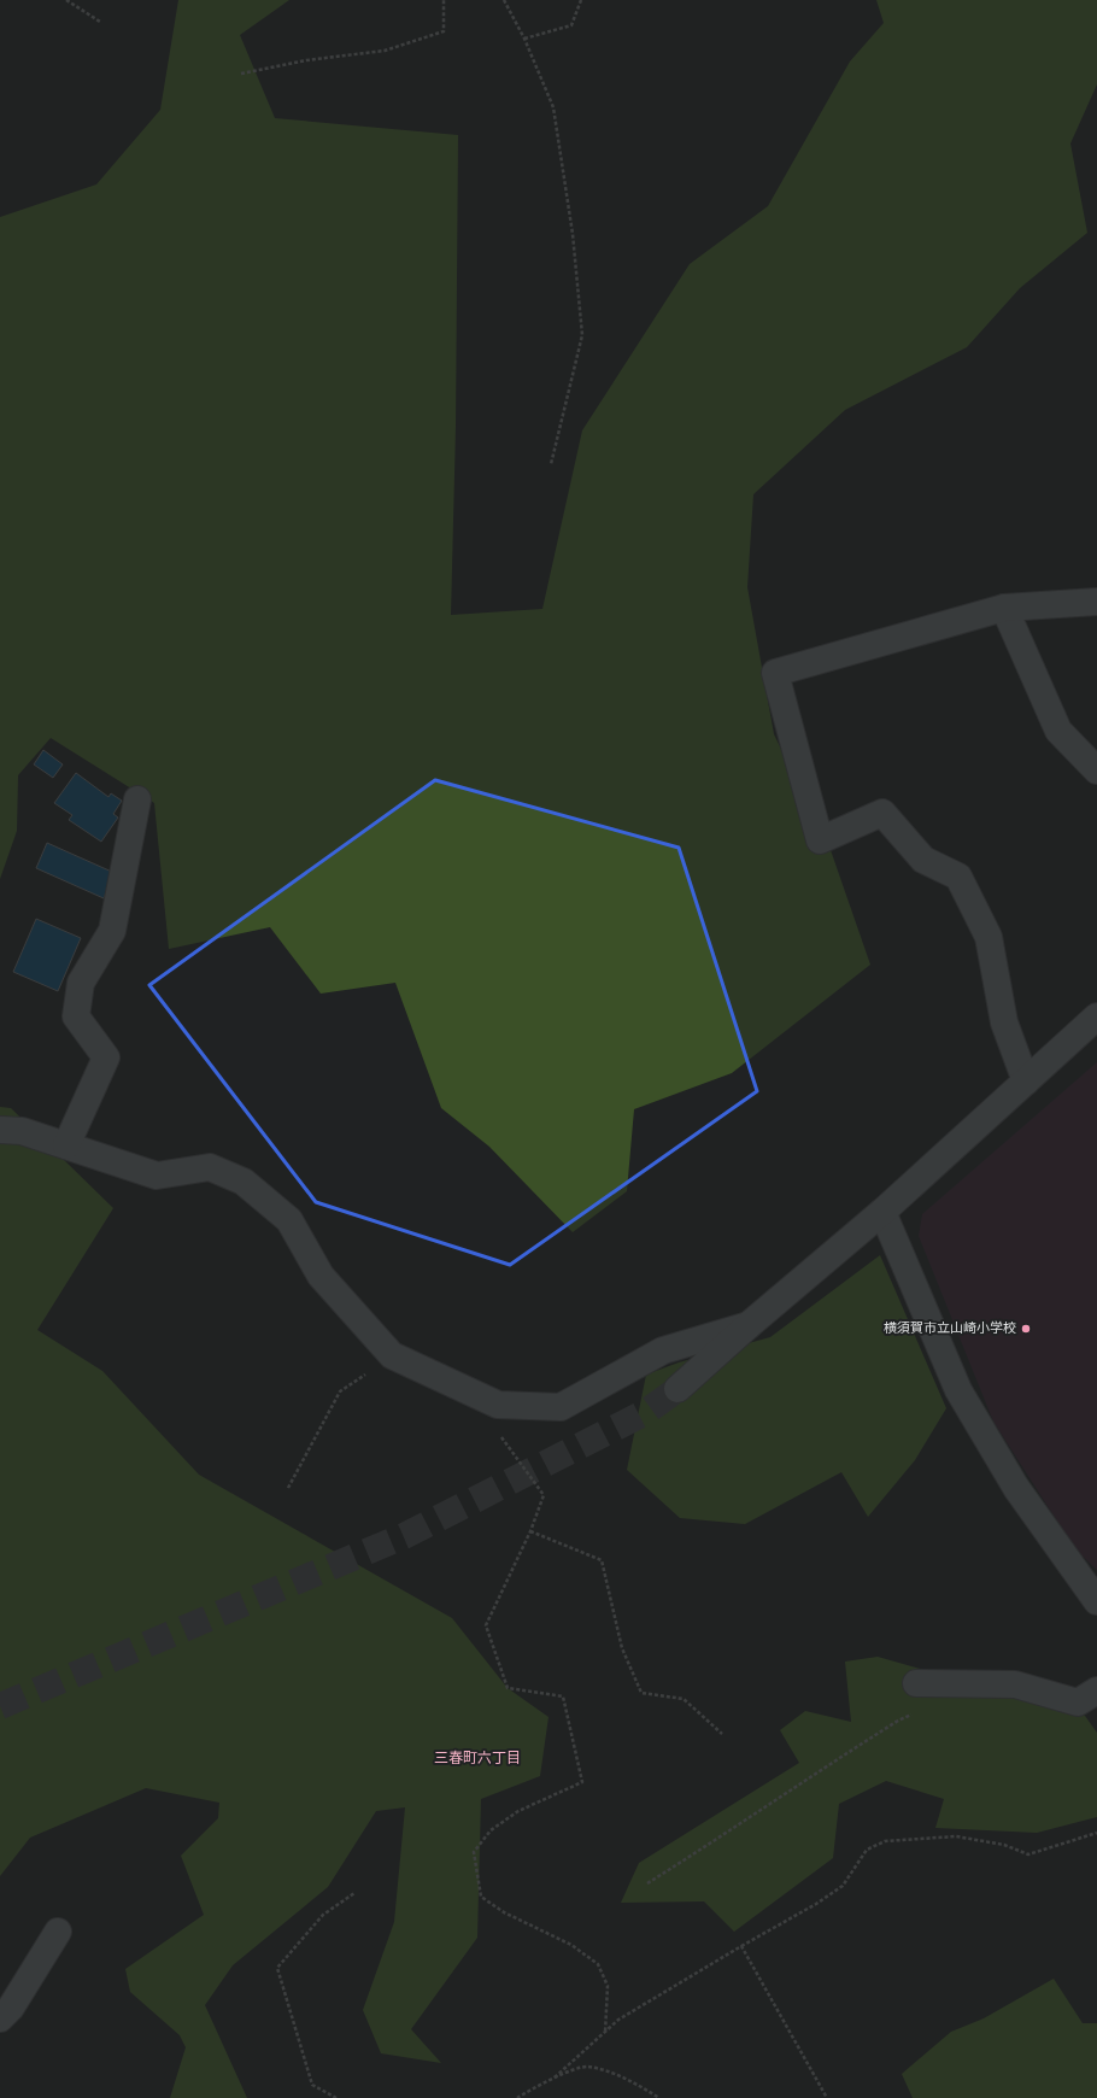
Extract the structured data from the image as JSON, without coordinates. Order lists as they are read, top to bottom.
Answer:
{
  "districts": ["三春町六丁目"],
  "places": ["横須賀市立山崎小学校"]
}
